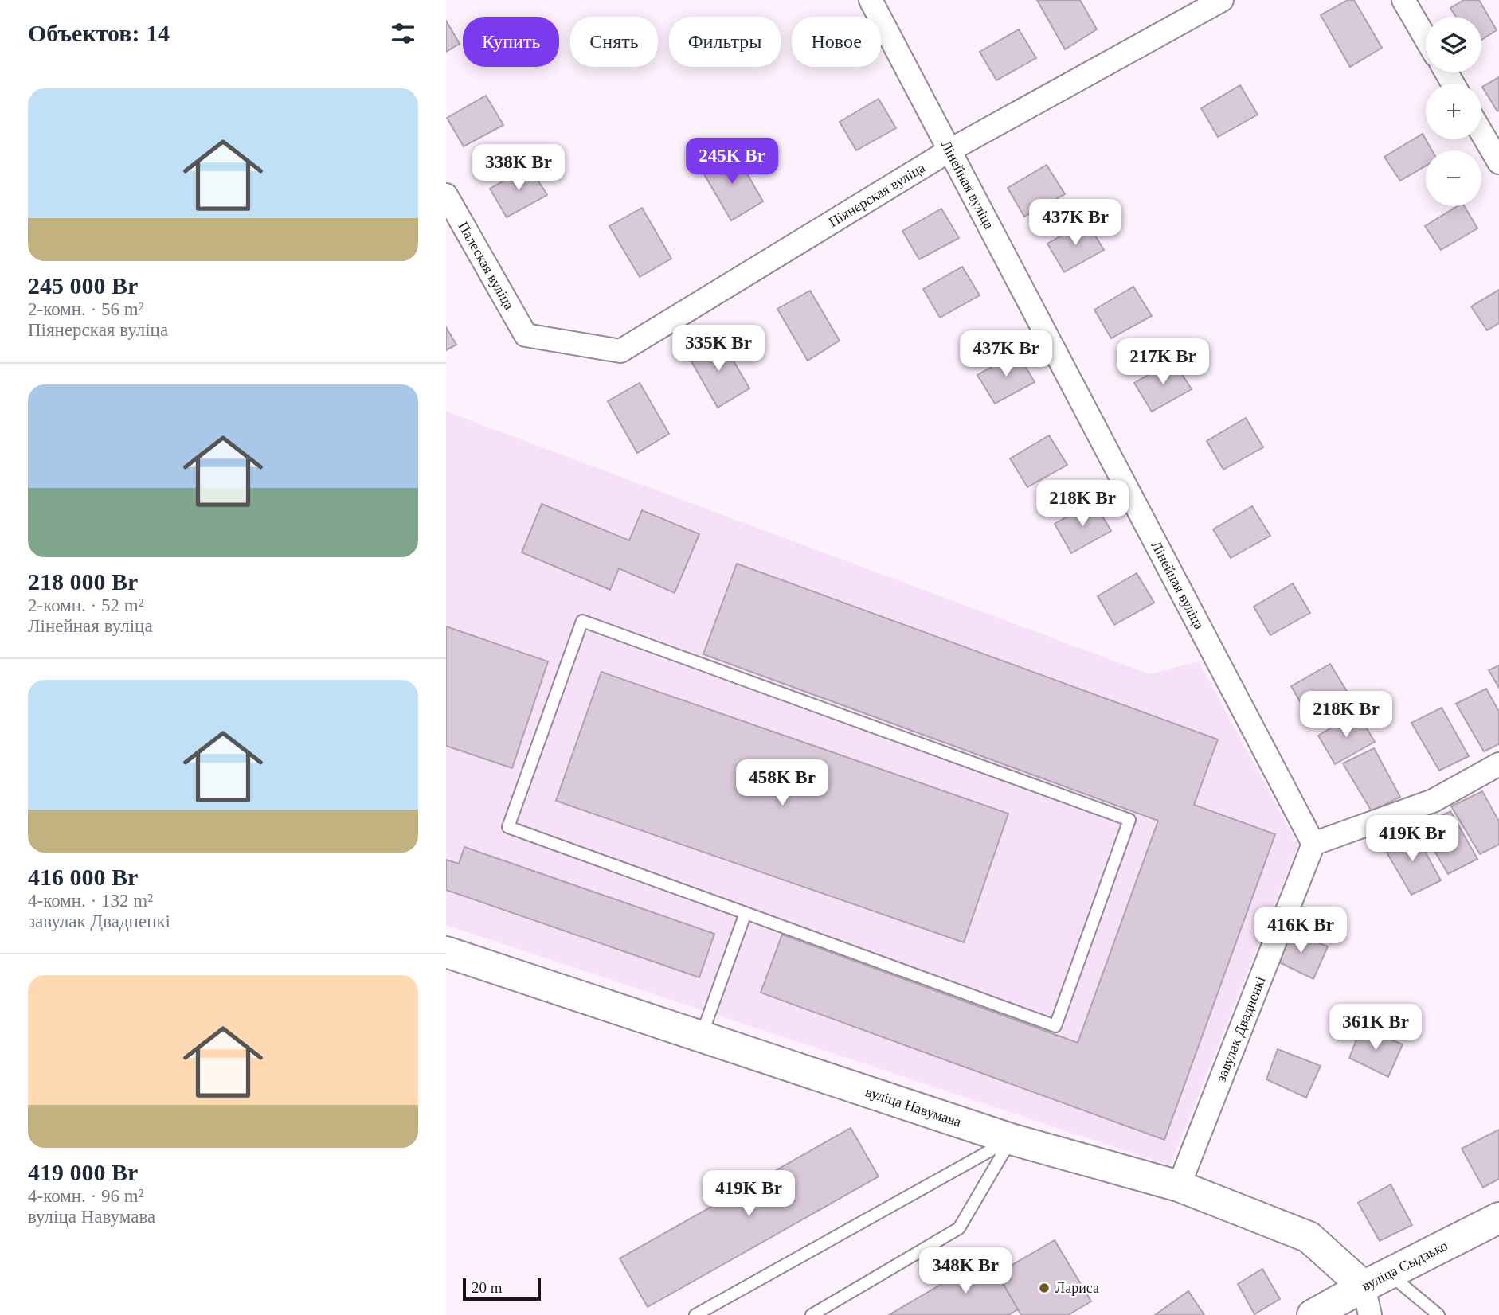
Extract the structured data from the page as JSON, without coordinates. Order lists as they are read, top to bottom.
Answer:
{
  "streets": {
    "street": [
      "Лінейная вуліца",
      "Піянерская вуліца",
      "Палеская вуліца",
      "завулак Двадненкі",
      "вуліца Навумава",
      "вуліца Сыдзько"
    ]
  },
  "crossings": [
    ["Лінейная вуліца", "Піянерская вуліца"],
    ["Лінейная вуліца", "завулак Двадненкі"],
    ["Піянерская вуліца", "Палеская вуліца"],
    ["завулак Двадненкі", "вуліца Навумава"],
    ["вуліца Навумава", "вуліца Сыдзько"]
  ],
  "places": ["Лариса"],
  "scale_bar": "20 m",
  "page": {
    "heading": "Объектов: 14",
    "map_buttons": ["+", "−"],
    "chip": [
      "Купить",
      "Снять",
      "Фильтры",
      "Новое"
    ],
    "list": [
      {
        "name": "245 000 Br",
        "note": "2-комн. · 56 m² · Піянерская вуліца"
      },
      {
        "name": "218 000 Br",
        "note": "2-комн. · 52 m² · Лінейная вуліца"
      },
      {
        "name": "416 000 Br",
        "note": "4-комн. · 132 m² · завулак Двадненкі"
      },
      {
        "name": "419 000 Br",
        "note": "4-комн. · 96 m² · вуліца Навумава"
      }
    ],
    "price": [
      "245K Br",
      "338K Br",
      "437K Br",
      "335K Br",
      "437K Br",
      "217K Br",
      "218K Br",
      "218K Br",
      "458K Br",
      "419K Br",
      "416K Br",
      "361K Br",
      "419K Br",
      "348K Br"
    ],
    "scale": "20 m"
  }
}
